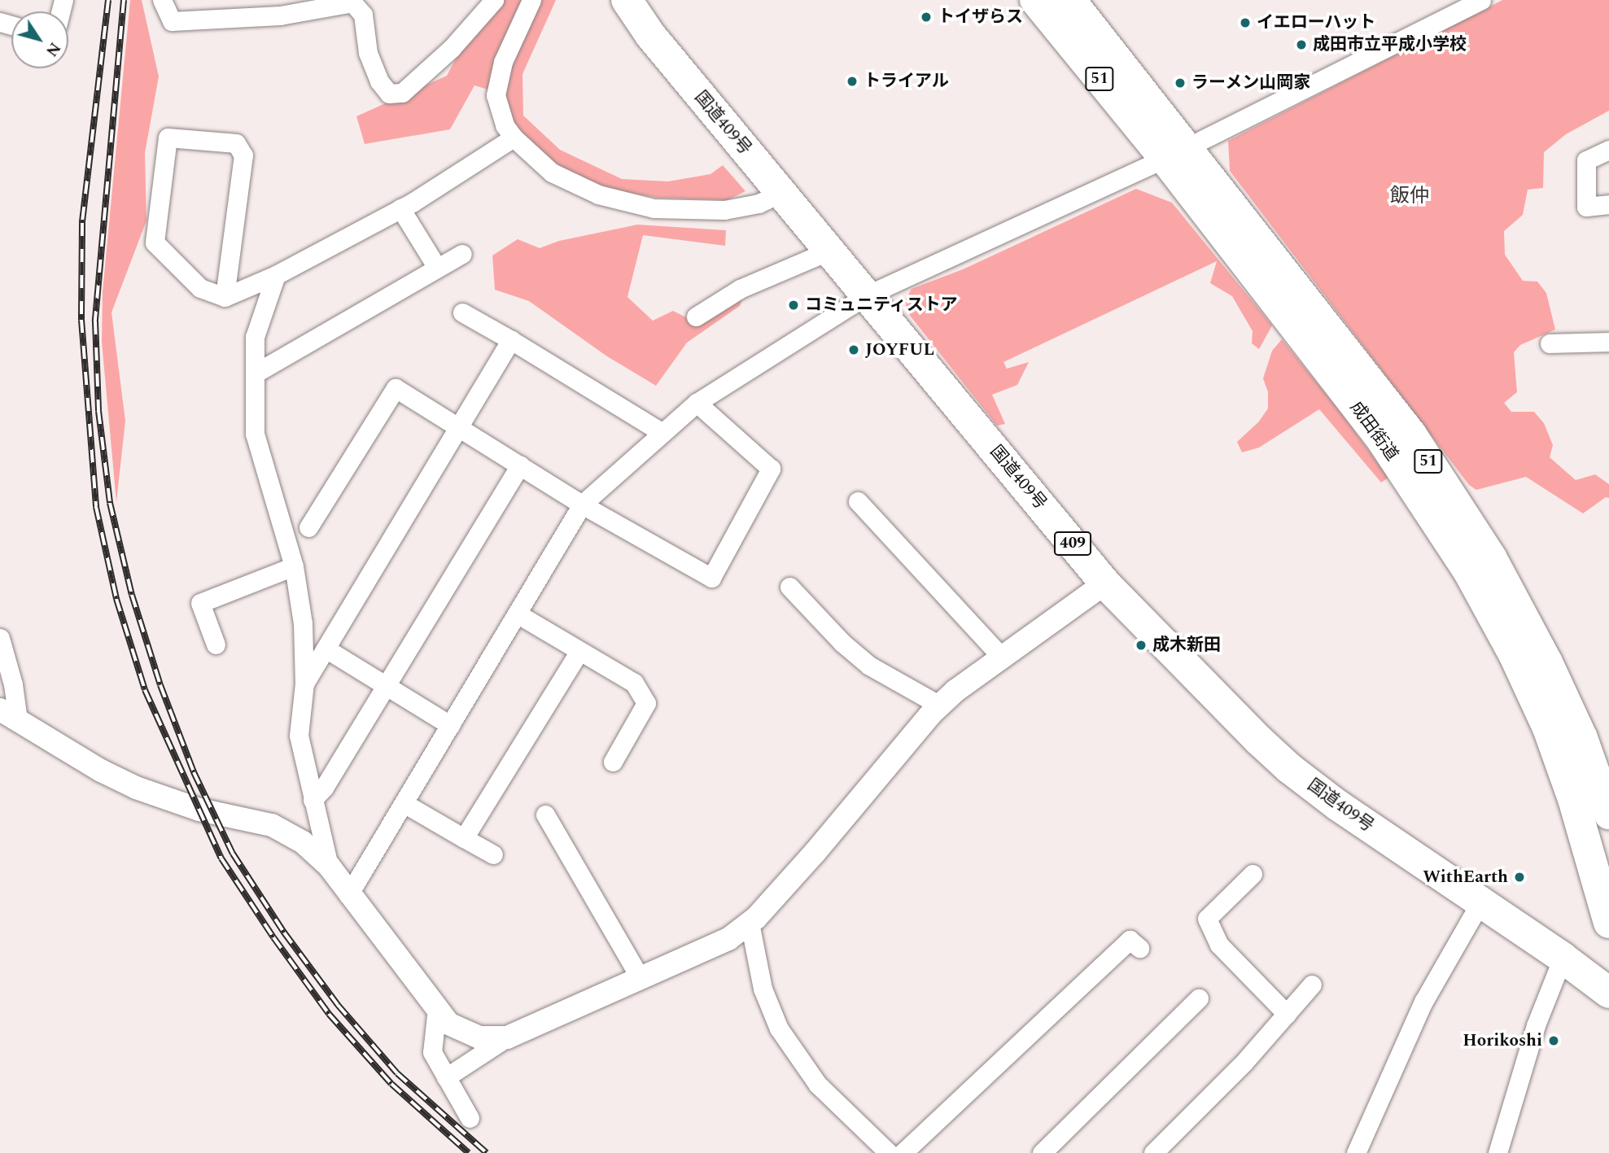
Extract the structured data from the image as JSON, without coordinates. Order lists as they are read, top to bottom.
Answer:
{
  "streets": {
    "highway": [
      "51",
      "国道409号",
      "成田街道",
      "409"
    ]
  },
  "districts": ["飯仲"],
  "places": [
    "トイザらス",
    "イエローハット",
    "成田市立平成小学校",
    "トライアル",
    "ラーメン山岡家",
    "コミュニティストア",
    "JOYFUL",
    "成木新田",
    "WithEarth",
    "Horikoshi"
  ],
  "north": "bottom right"
}
